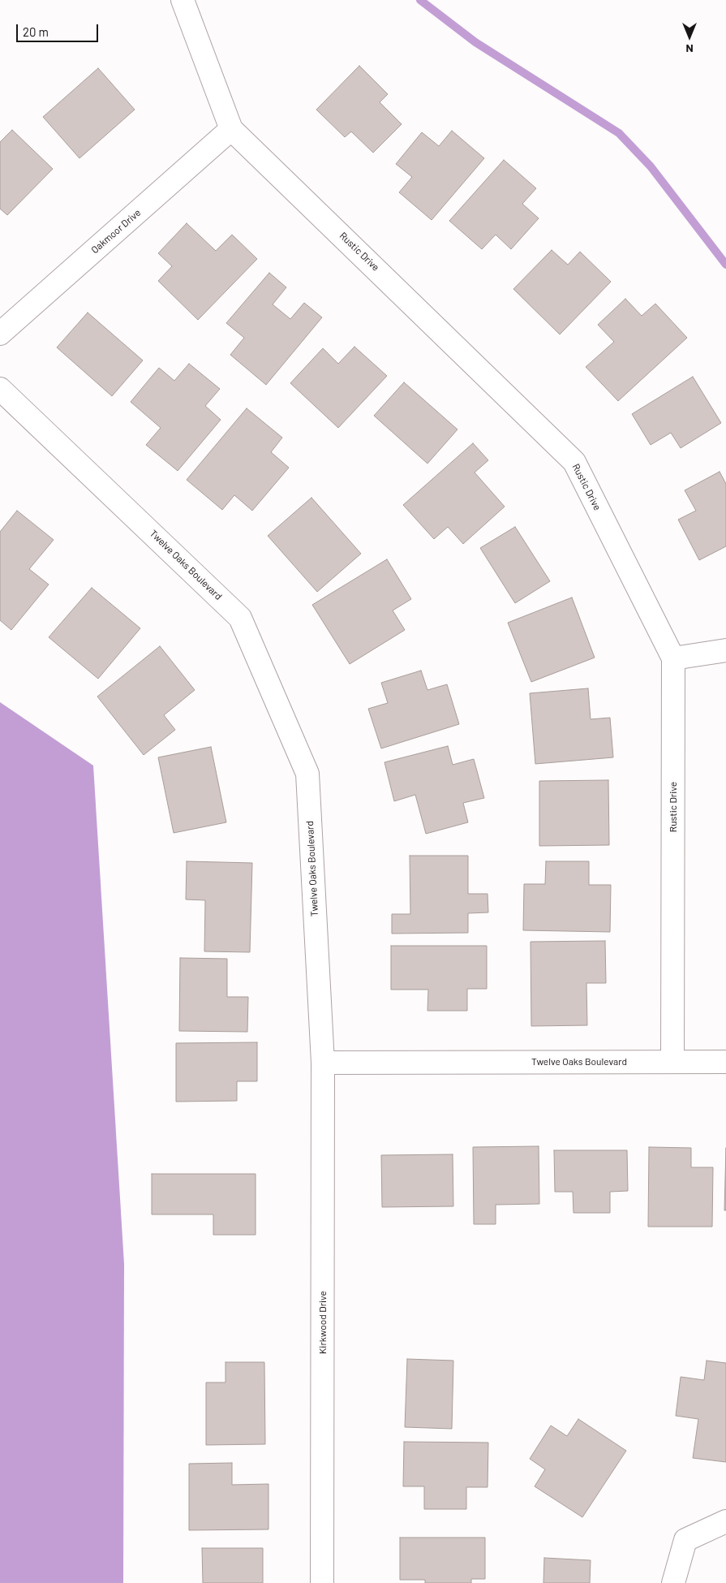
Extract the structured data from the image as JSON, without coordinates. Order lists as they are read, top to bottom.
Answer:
{
  "streets": {
    "street": [
      "Oakmoor Drive",
      "Rustic Drive",
      "Twelve Oaks Boulevard",
      "Kirkwood Drive"
    ]
  },
  "crossings": [
    ["Oakmoor Drive", "Rustic Drive"],
    ["Rustic Drive", "Twelve Oaks Boulevard"],
    ["Twelve Oaks Boulevard", "Kirkwood Drive"]
  ],
  "scale_bar": "20 m",
  "north": "bottom"
}
